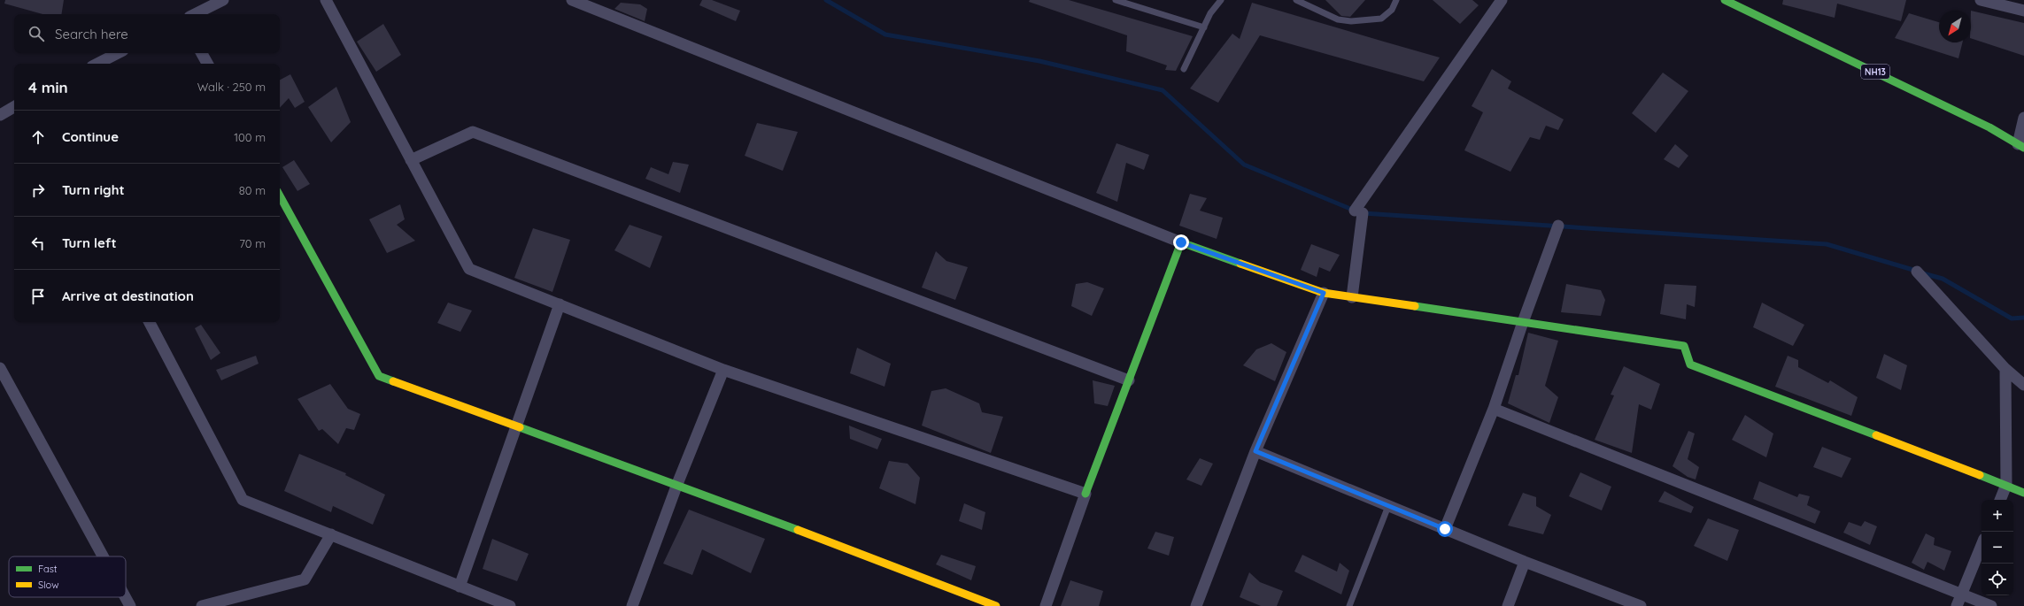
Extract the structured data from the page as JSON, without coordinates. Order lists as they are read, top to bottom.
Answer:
{
  "streets": {
    "street": ["NH13"]
  },
  "legend": ["Fast", "Slow"],
  "north": "bottom left",
  "page": {
    "search": "Search here",
    "heading": ["4 min", "Walk · 250 m"],
    "list": [
      ["Continue", "100 m"],
      ["Turn right", "80 m"],
      ["Turn left", "70 m"],
      "Arrive at destination"
    ],
    "map_buttons": ["+", "−"]
  }
}
